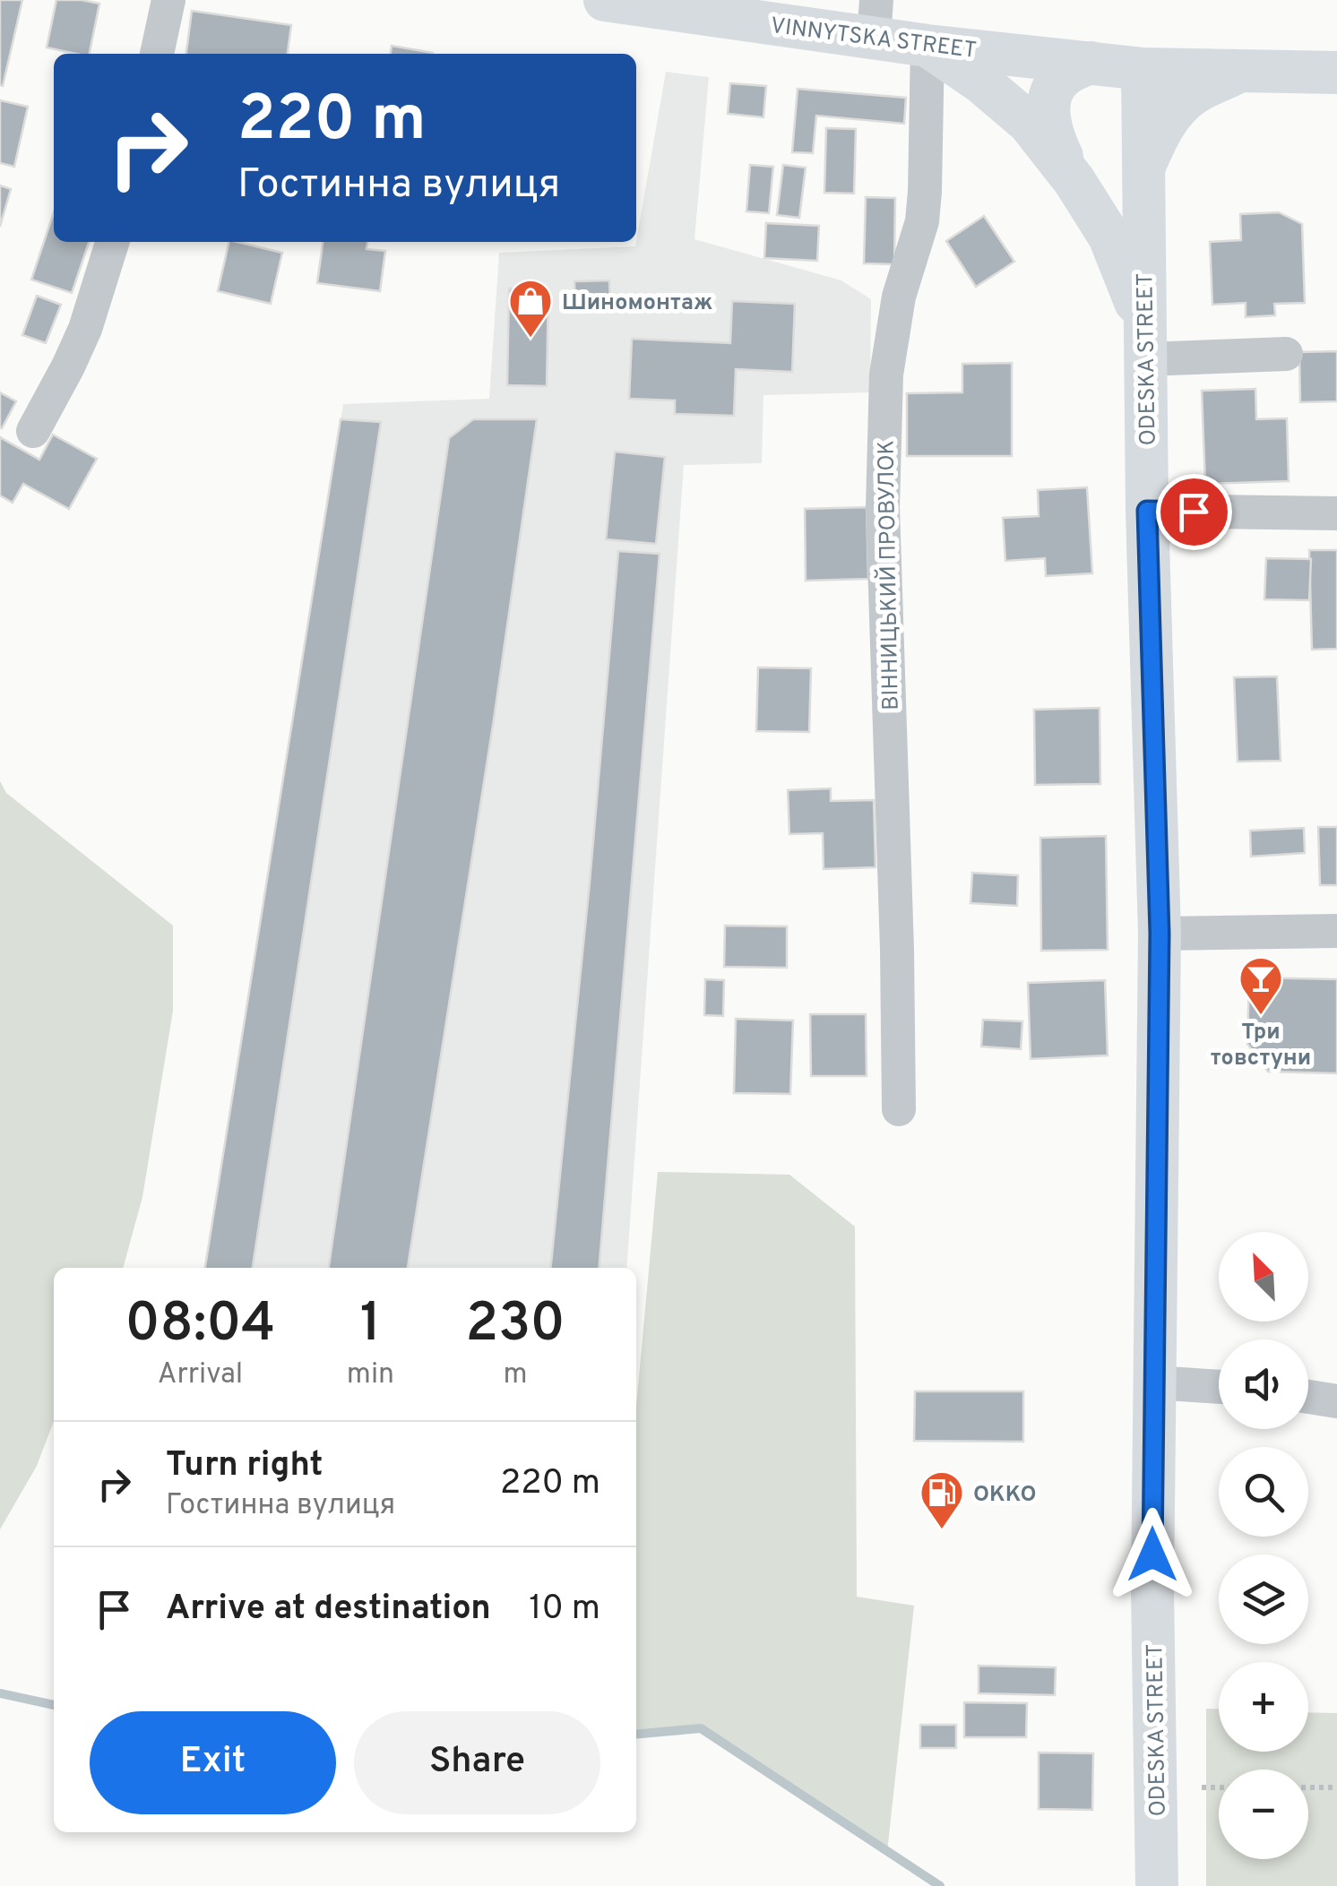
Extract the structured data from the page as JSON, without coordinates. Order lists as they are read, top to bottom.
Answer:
{
  "streets": {
    "main road": ["VINNYTSKA STREET", "ODESKA STREET"],
    "street": ["ВІННИЦЬКИЙ ПРОВУЛОК"]
  },
  "crossings": [
    ["VINNYTSKA STREET", "ODESKA STREET"],
    ["VINNYTSKA STREET", "ВІННИЦЬКИЙ ПРОВУЛОК"]
  ],
  "places": {
    "shop": ["Шиномонтаж"],
    "bar": ["Три товстуни"],
    "fuel station": ["OKKO"]
  },
  "north": "top left",
  "page": {
    "turn": ["220 m", "Гостинна вулиця"],
    "map_buttons": ["+", "−"],
    "eta": [
      "08:04",
      "Arrival",
      "1",
      "min",
      "230",
      "m"
    ],
    "list": [
      {
        "name": "Turn right",
        "note": "Гостинна вулиця",
        "value": "220 m"
      },
      {
        "name": "Arrive at destination",
        "value": "10 m"
      }
    ],
    "buttons": ["Exit", "Share"]
  }
}
